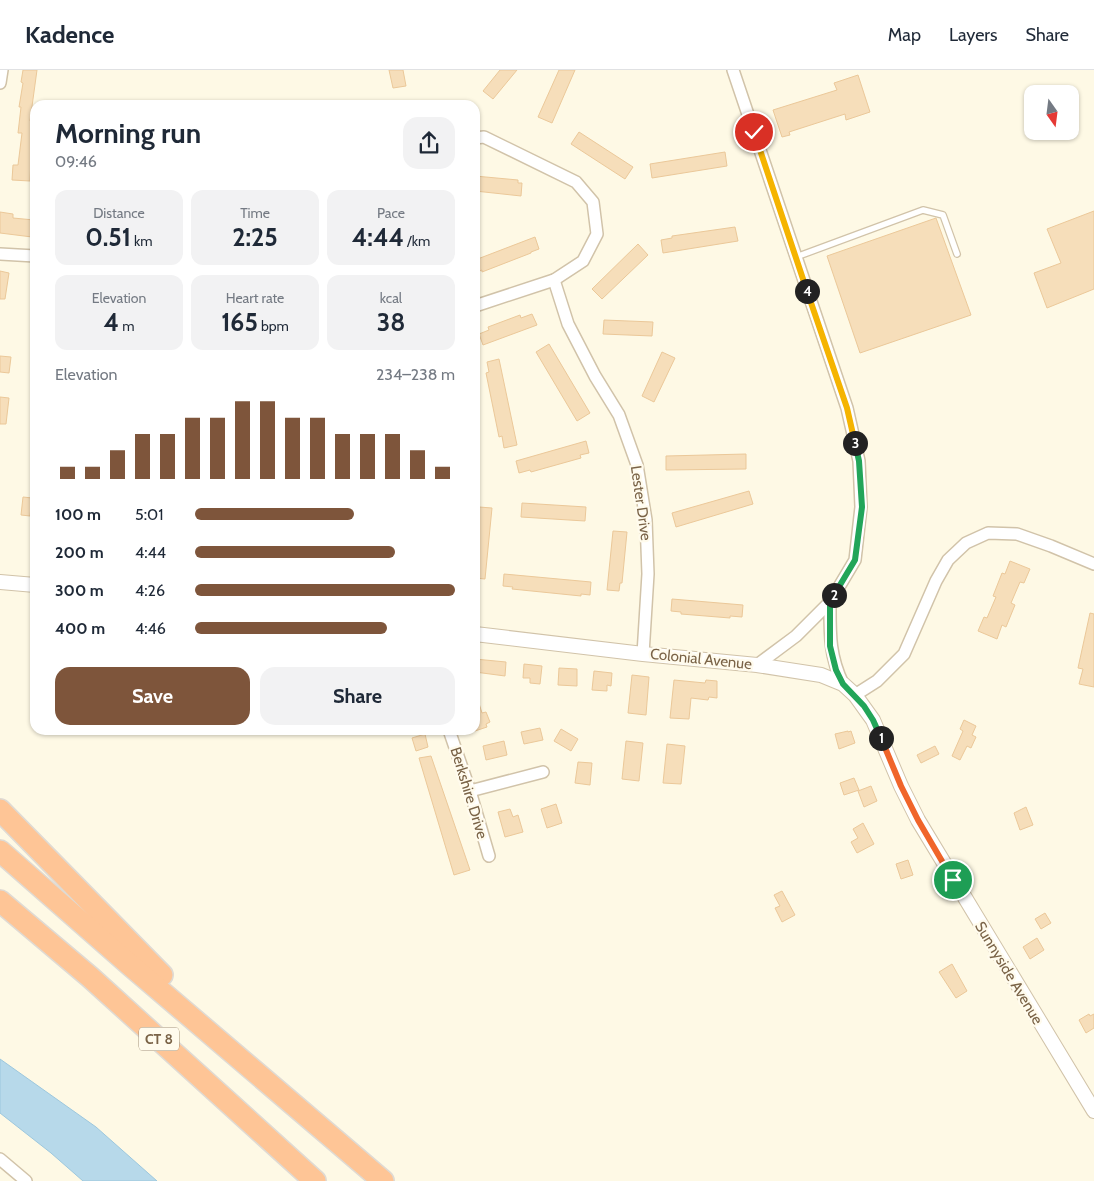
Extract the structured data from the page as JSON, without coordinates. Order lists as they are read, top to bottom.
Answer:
{
  "streets": {
    "highway": ["CT 8"],
    "street": [
      "Lester Drive",
      "Colonial Avenue",
      "Berkshire Drive",
      "Sunnyside Avenue"
    ]
  },
  "crossings": [
    ["Lester Drive", "Colonial Avenue"],
    ["Colonial Avenue", "Sunnyside Avenue"]
  ],
  "north": "bottom",
  "page": {
    "header": "Kadence",
    "nav": ["Map", "Layers", "Share"],
    "heading": ["Morning run", "09:46"],
    "stats": [
      ["Distance", "0.51 km"],
      ["Time", "2:25"],
      ["Pace", "4:44 /km"],
      ["Elevation", "4 m"],
      ["Heart rate", "165 bpm"],
      ["kcal", "38"]
    ],
    "pins": [
      "4",
      "3",
      "2",
      "1"
    ],
    "chart": ["Elevation", "234–238 m"],
    "list": [
      {
        "name": "100 m",
        "note": "5:01"
      },
      {
        "name": "200 m",
        "note": "4:44"
      },
      {
        "name": "300 m",
        "note": "4:26"
      },
      {
        "name": "400 m",
        "note": "4:46"
      }
    ],
    "buttons": ["Save", "Share"]
  }
}
